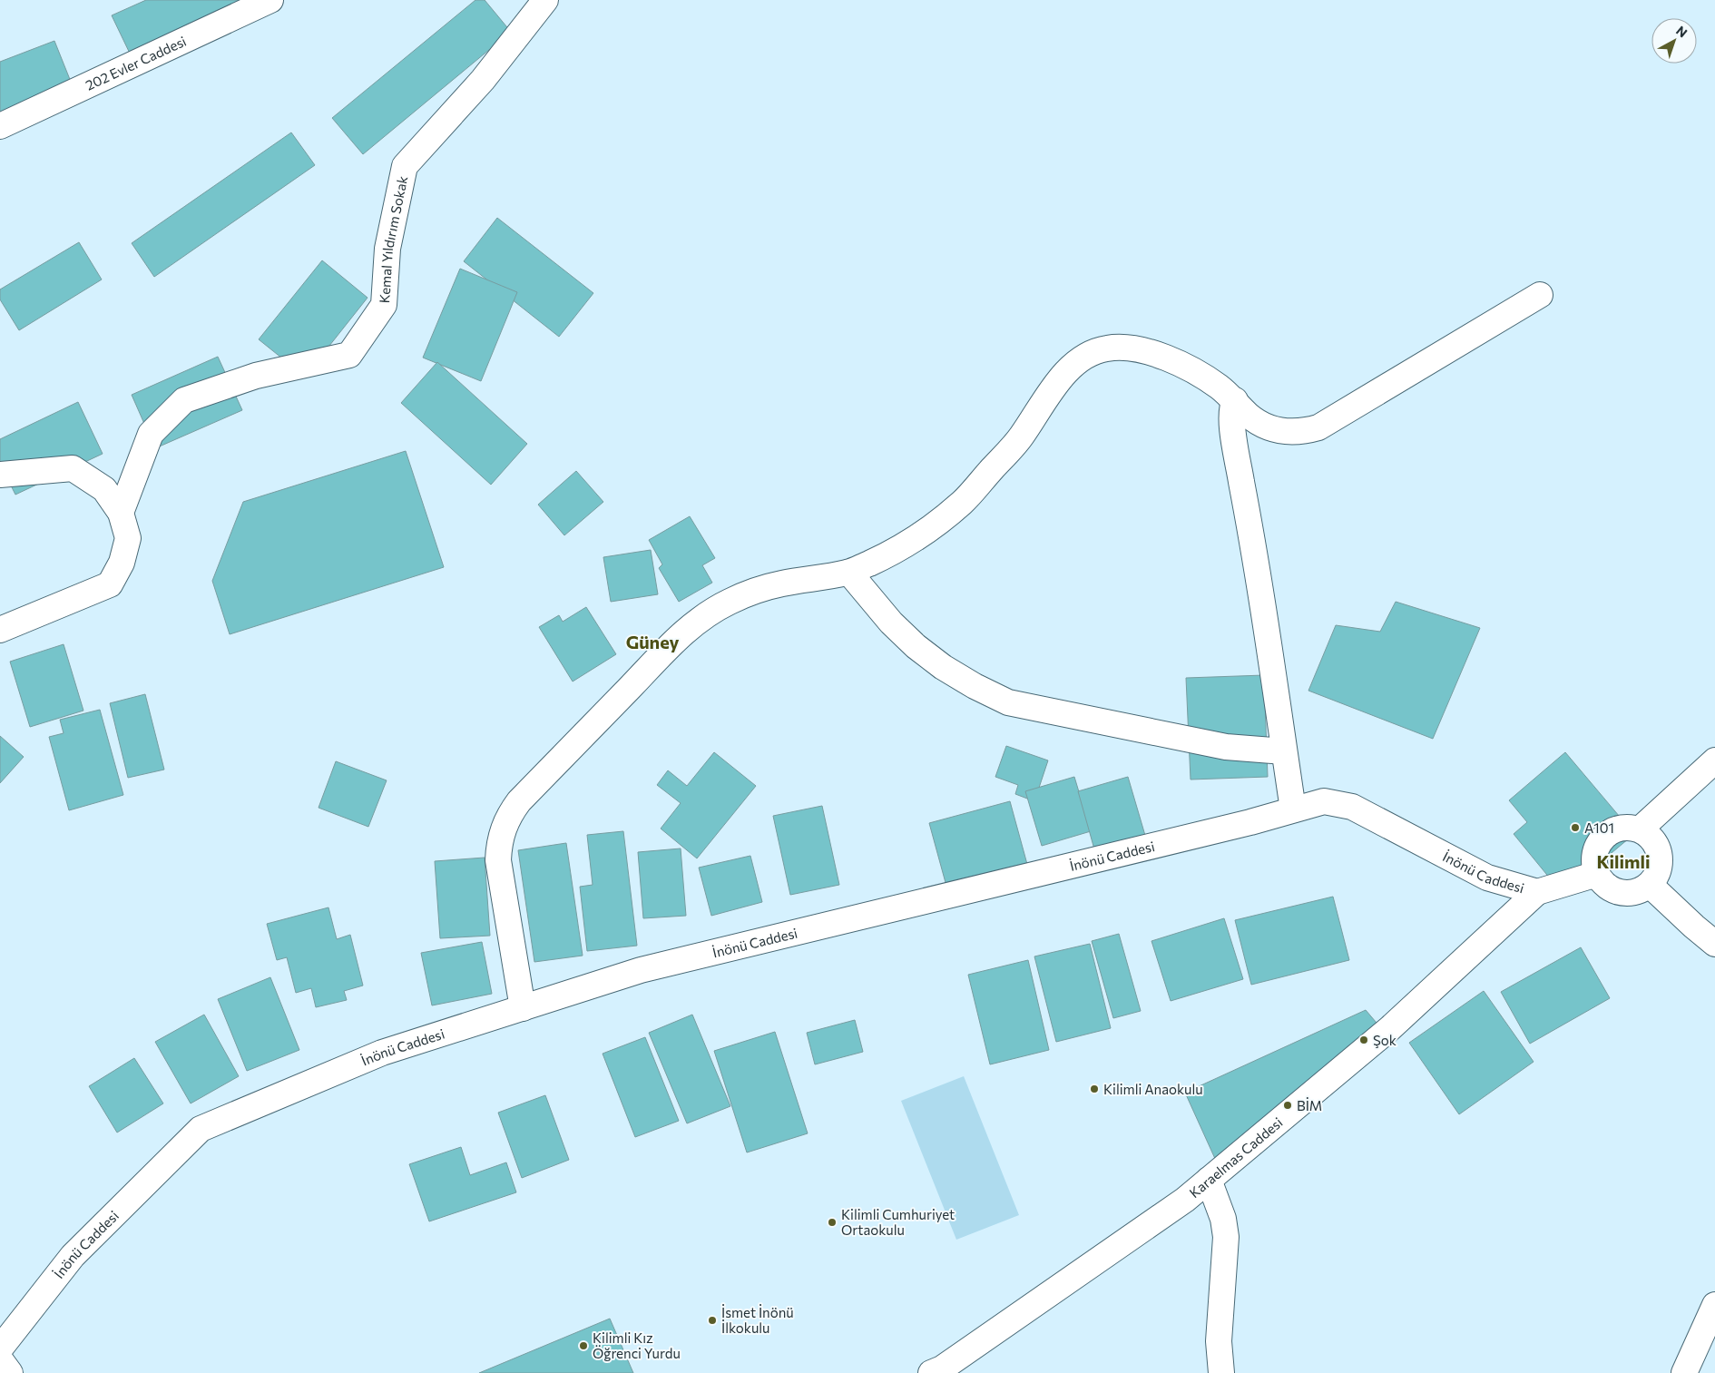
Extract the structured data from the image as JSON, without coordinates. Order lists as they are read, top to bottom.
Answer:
{
  "streets": {
    "street": [
      "202 Evler Caddesi",
      "Kemal Yıldırım Sokak",
      "İnönü Caddesi",
      "Karaelmas Caddesi"
    ]
  },
  "crossings": [
    ["İnönü Caddesi", "Karaelmas Caddesi"]
  ],
  "districts": ["Güney", "Kilimli"],
  "places": [
    "A101",
    "Şok",
    "Kilimli Anaokulu",
    "BİM",
    "Kilimli Cumhuriyet Ortaokulu",
    "İsmet İnönü İlkokulu",
    "Kilimli Kız Öğrenci Yurdu"
  ],
  "north": "top right"
}
